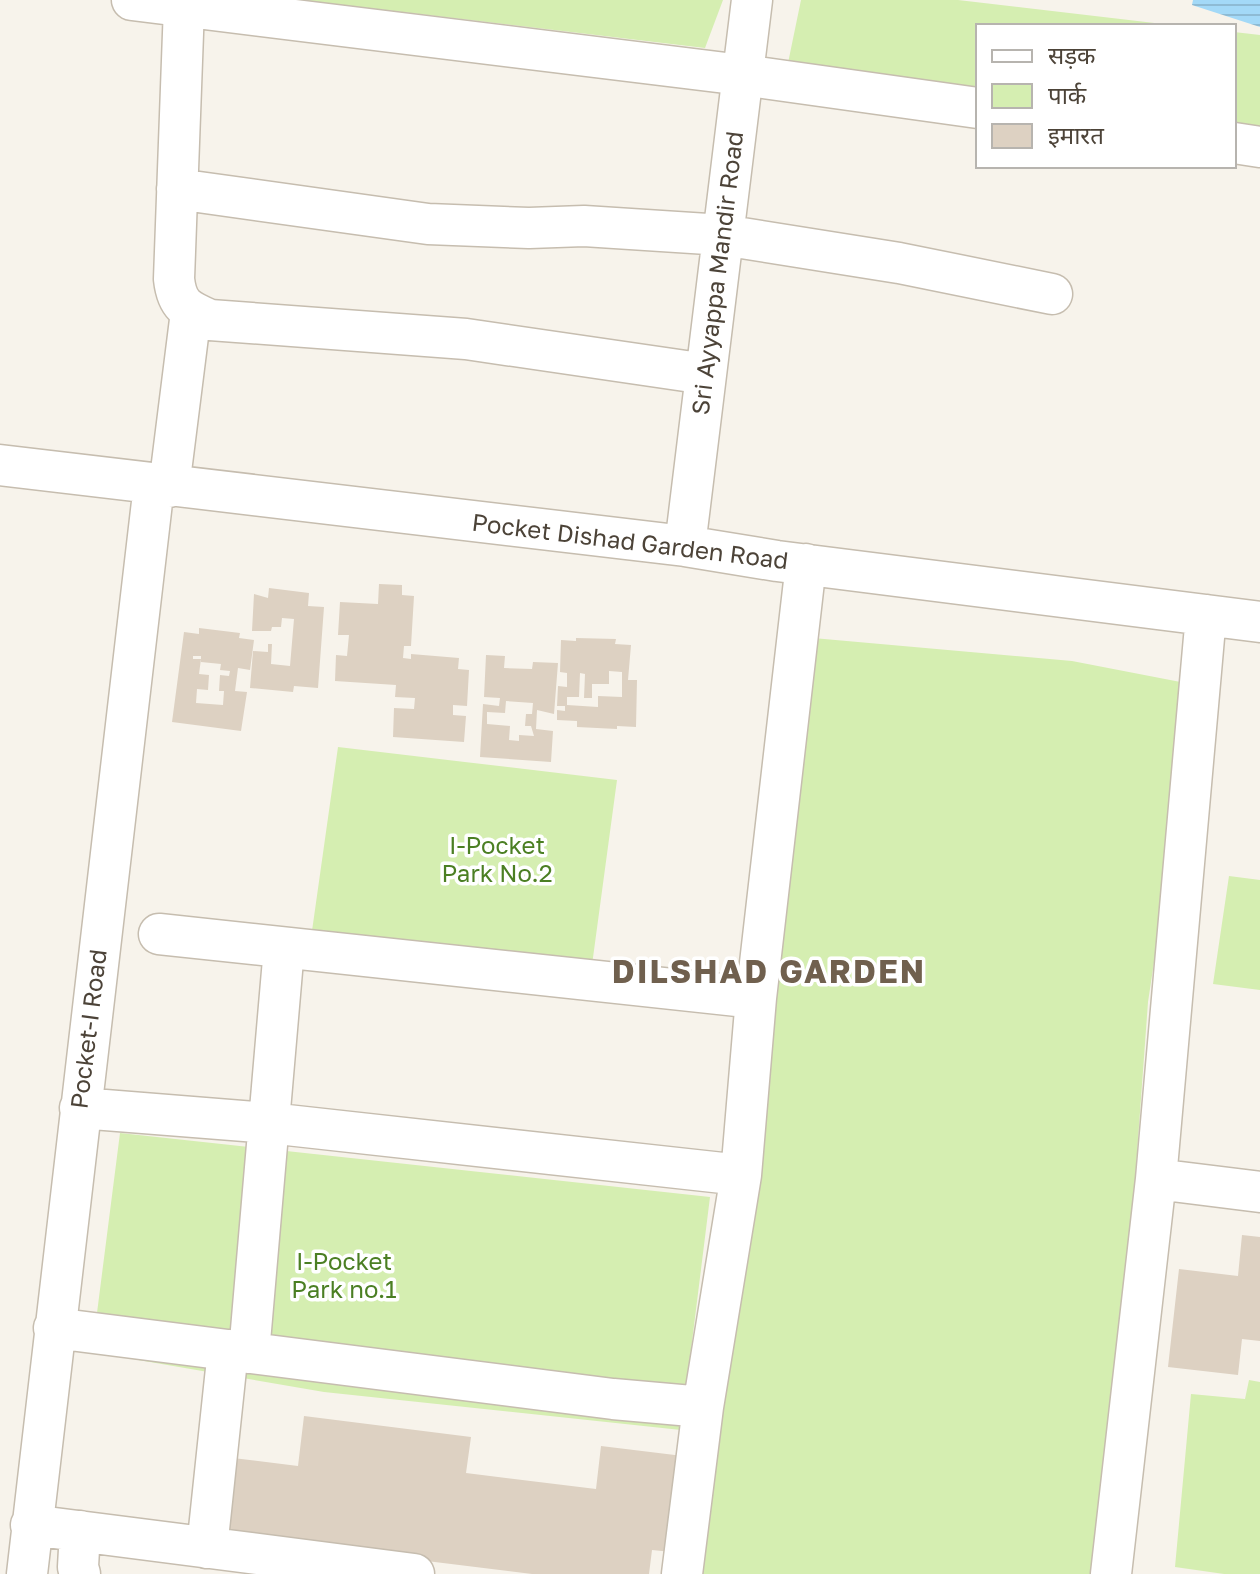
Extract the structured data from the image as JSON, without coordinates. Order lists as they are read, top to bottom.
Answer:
{
  "streets": {
    "street": ["Sri Ayyappa Mandir Road", "Pocket Dishad Garden Road", "Pocket-I Road"]
  },
  "crossings": [
    ["Sri Ayyappa Mandir Road", "Pocket Dishad Garden Road"],
    ["Pocket Dishad Garden Road", "Pocket-I Road"]
  ],
  "districts": ["DILSHAD GARDEN"],
  "parks": ["I-Pocket Park No.2", "I-Pocket Park no.1"],
  "legend": ["सड़क", "पार्क", "इमारत"]
}
